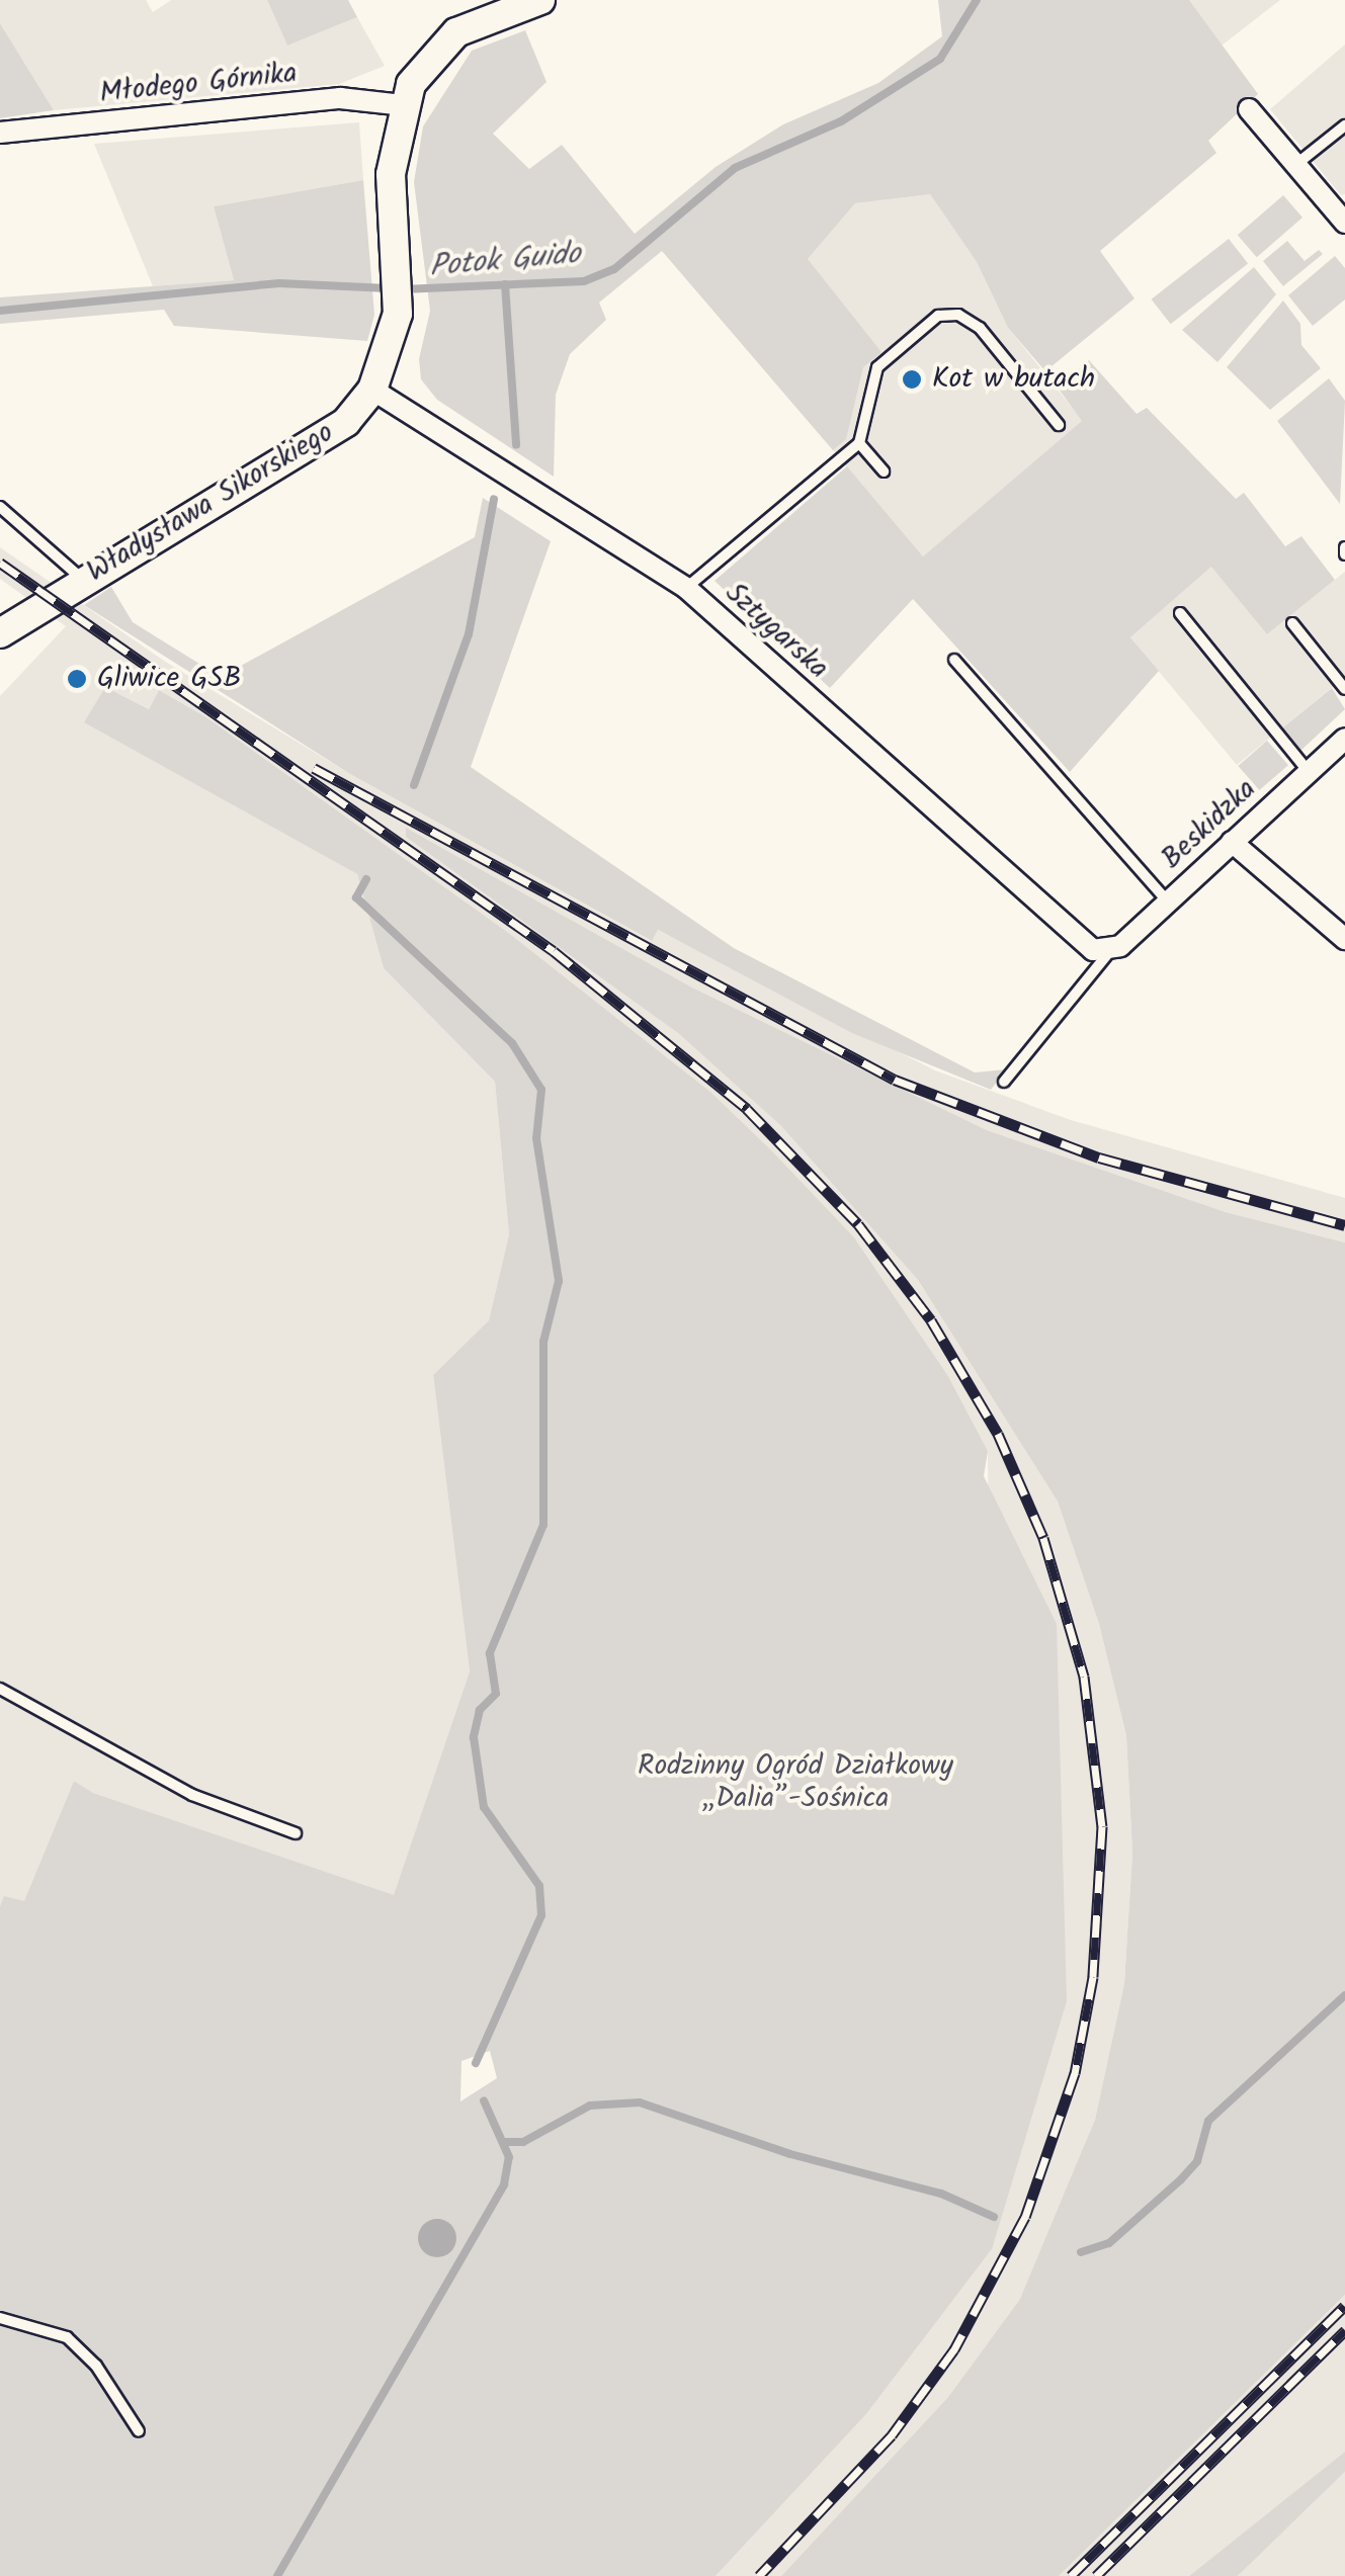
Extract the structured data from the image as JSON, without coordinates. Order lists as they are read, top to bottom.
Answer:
{
  "streets": {
    "street": [
      "Młodego Górnika",
      "Władysława Sikorskiego",
      "Sztygarska",
      "Beskidzka"
    ]
  },
  "crossings": [
    ["Młodego Górnika", "Władysława Sikorskiego"],
    ["Władysława Sikorskiego", "Sztygarska"],
    ["Sztygarska", "Beskidzka"]
  ],
  "water": ["Potok Guido"],
  "parks": ["Rodzinny Ogród Działkowy „Dalia”-Sośnica"],
  "places": ["Kot w butach", "Gliwice GSB"]
}
